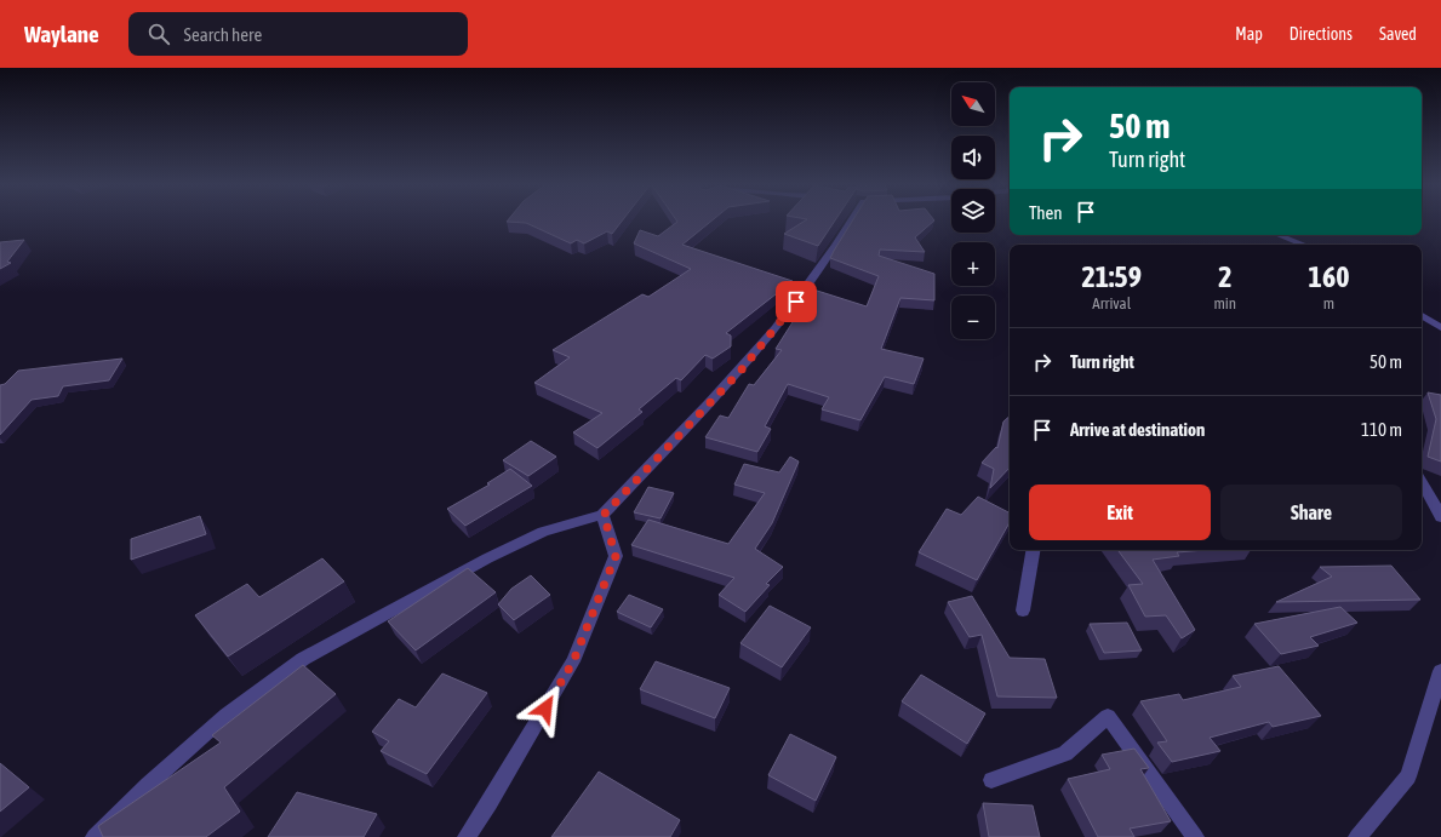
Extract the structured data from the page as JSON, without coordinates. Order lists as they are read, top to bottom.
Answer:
{
  "north": "top left",
  "page": {
    "header": "Waylane",
    "search": "Search here",
    "nav": ["Map", "Directions", "Saved"],
    "map_buttons": ["+", "−"],
    "turn": ["50 m", "Turn right"],
    "then": "Then",
    "eta": [
      "21:59",
      "Arrival",
      "2",
      "min",
      "160",
      "m"
    ],
    "list": [
      {
        "name": "Turn right",
        "value": "50 m"
      },
      {
        "name": "Arrive at destination",
        "value": "110 m"
      }
    ],
    "buttons": ["Exit", "Share"]
  }
}
